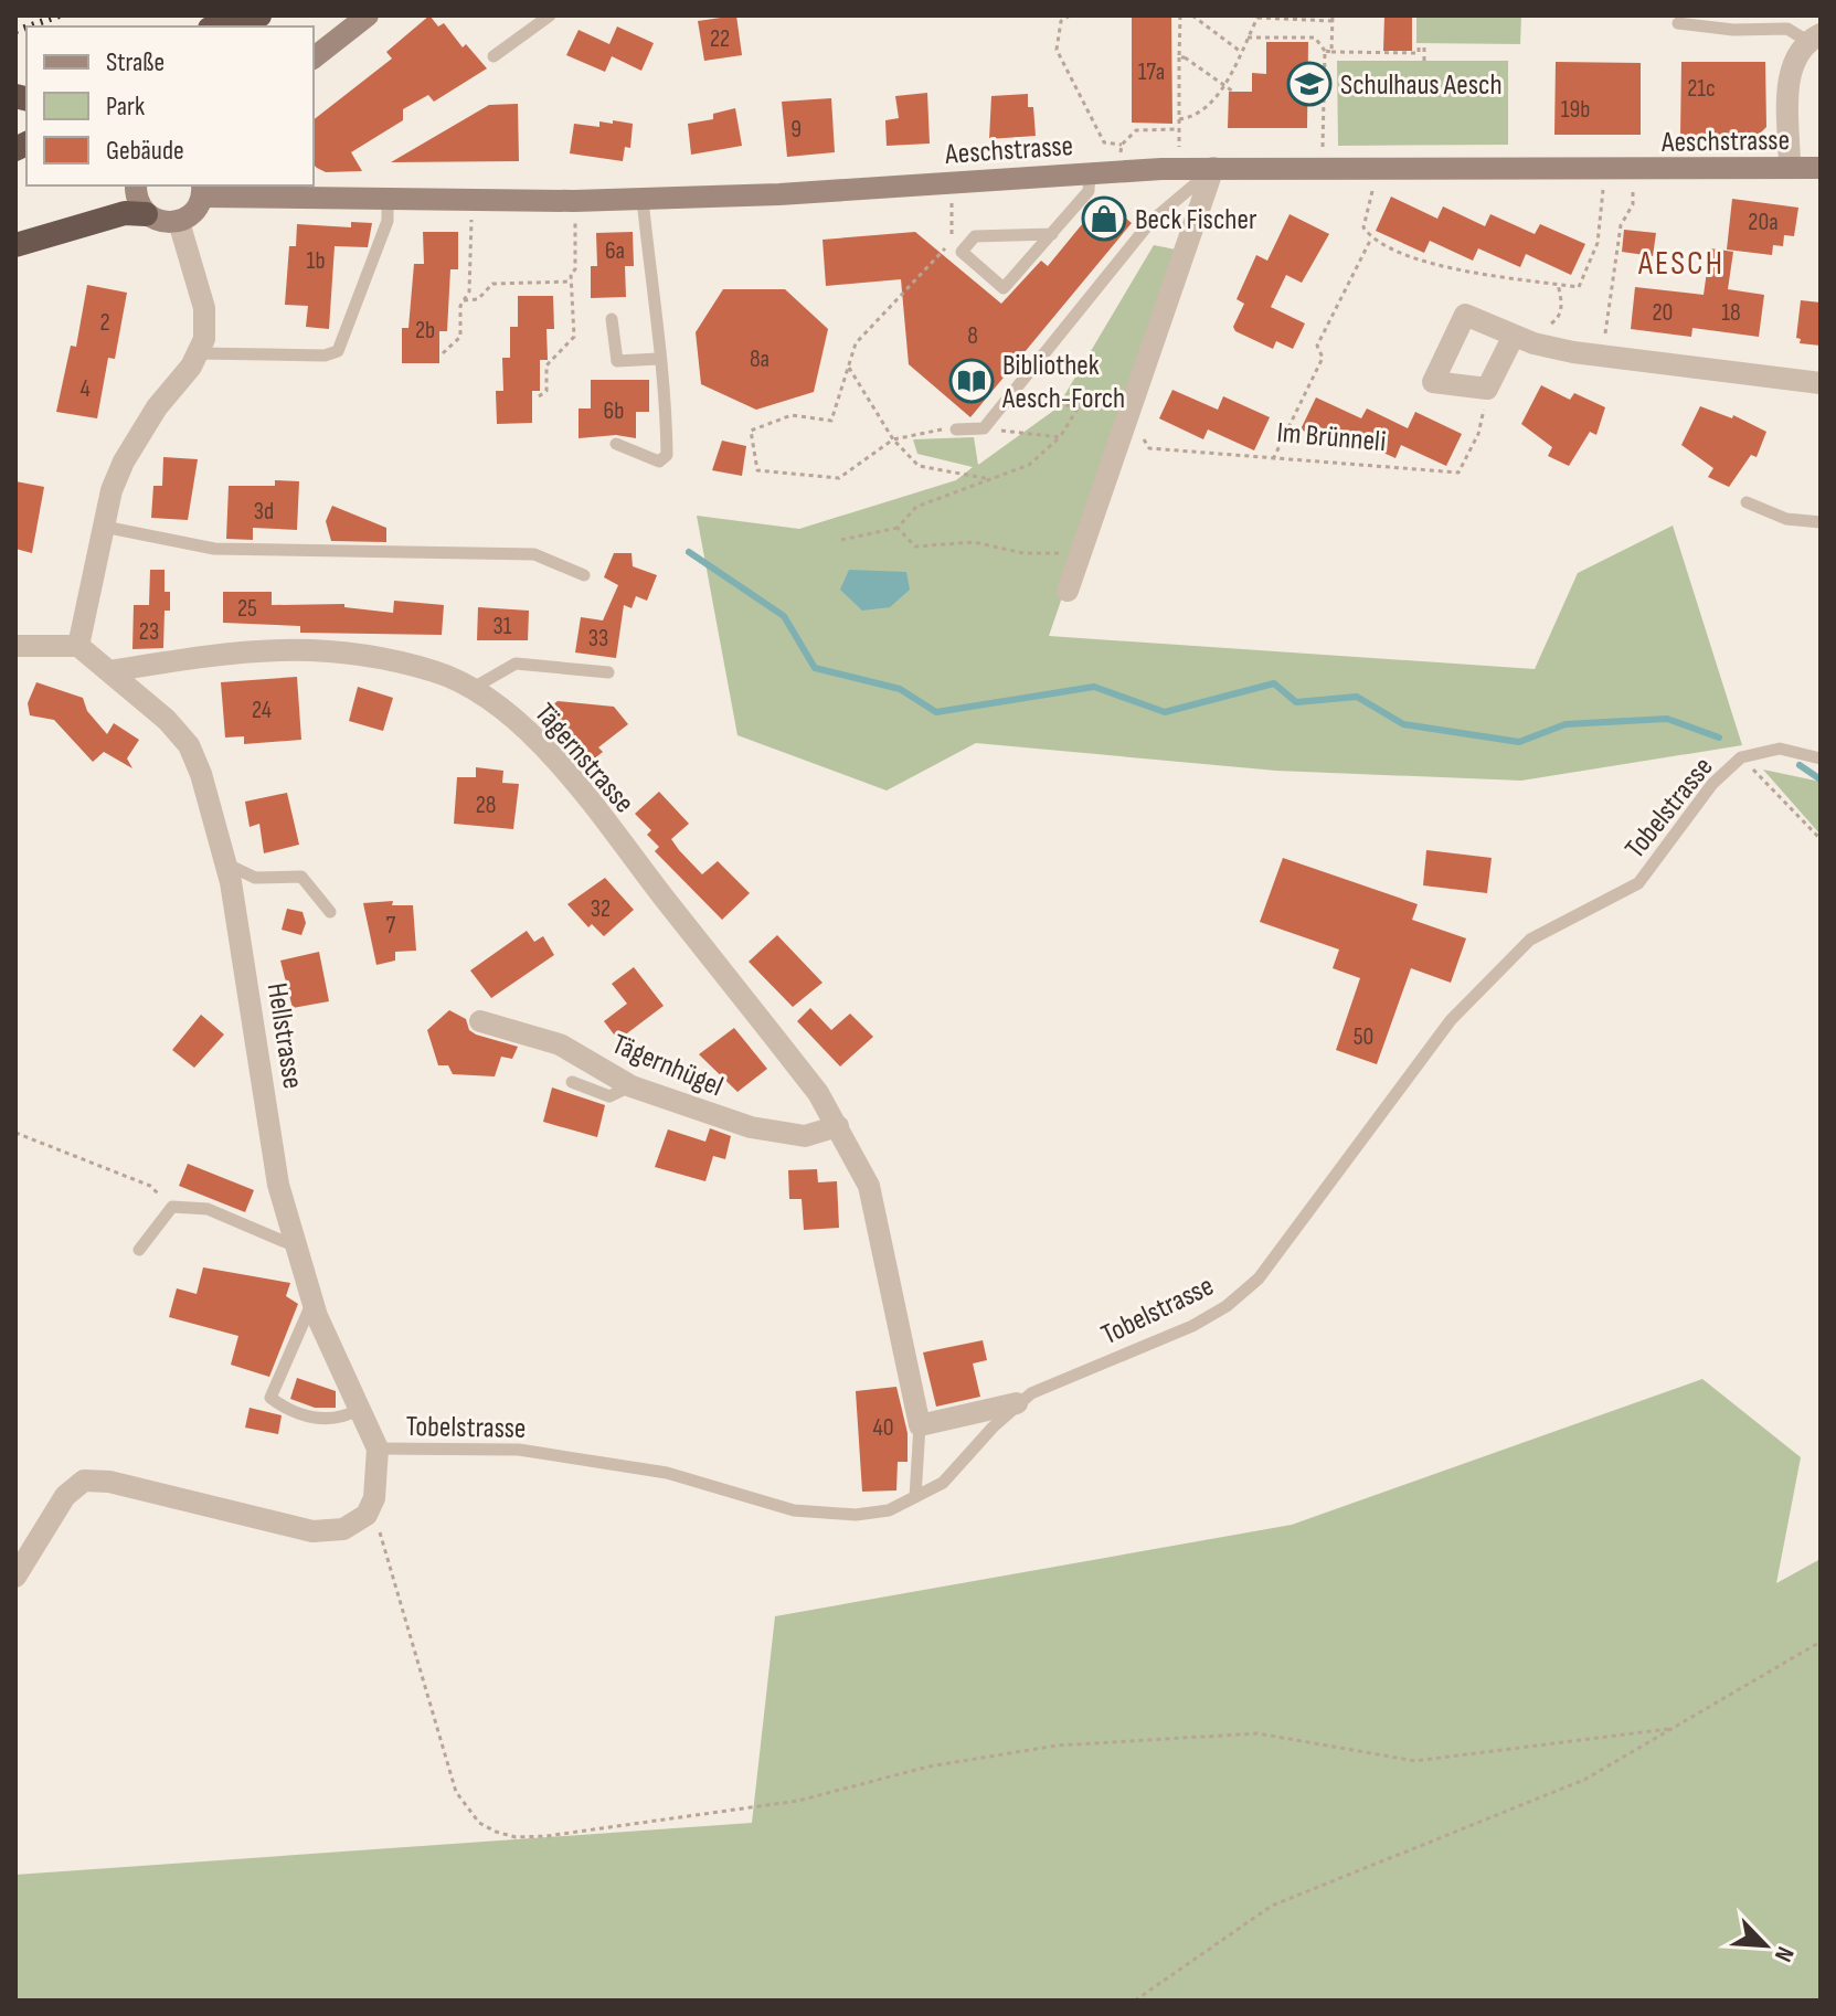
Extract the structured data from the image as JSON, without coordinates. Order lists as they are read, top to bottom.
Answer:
{
  "streets": {
    "main road": ["Aeschstrasse"],
    "street": ["Tägernstrasse", "Hellstrasse", "Tägernhügel"],
    "lane": ["Tobelstrasse"],
    "path": ["Im Brünneli"]
  },
  "crossings": [
    ["Tägernstrasse", "Hellstrasse"],
    ["Tägernstrasse", "Tägernhügel"],
    ["Tobelstrasse", "Hellstrasse"]
  ],
  "districts": ["AESCH"],
  "places": {
    "school or university": ["Schulhaus Aesch"],
    "shop": ["Beck Fischer"],
    "library": ["Bibliothek Aesch-Forch"]
  },
  "house_numbers": [
    "22",
    "17a",
    "21c",
    "19b",
    "9",
    "20a",
    "6a",
    "1b",
    "20",
    "18",
    "2",
    "2b",
    "8",
    "8a",
    "4",
    "6b",
    "3d",
    "25",
    "31",
    "23",
    "33",
    "24",
    "28",
    "32",
    "7",
    "50",
    "40"
  ],
  "legend": ["Straße", "Park", "Gebäude"],
  "north": "bottom right"
}
